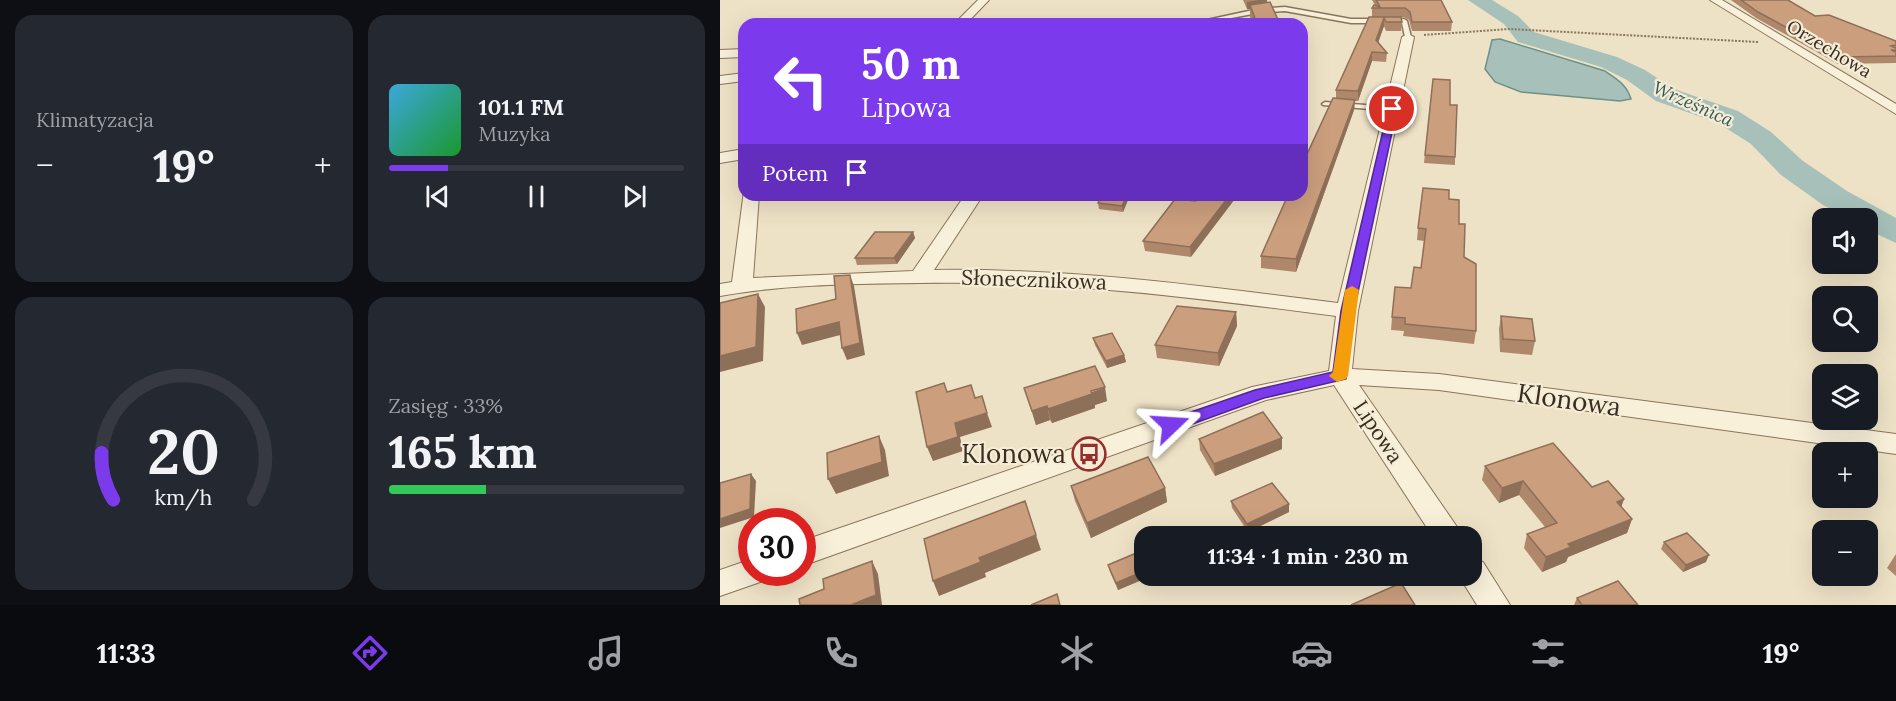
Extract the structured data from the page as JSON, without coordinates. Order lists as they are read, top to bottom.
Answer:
{
  "streets": {
    "street": [
      "Orzechowa",
      "Słonecznikowa",
      "Klonowa",
      "Lipowa"
    ]
  },
  "crossings": [
    ["Klonowa", "Lipowa"]
  ],
  "water": ["Wrześnica"],
  "places": {
    "bus stop": ["Klonowa"]
  },
  "page": {
    "tile": [
      "Klimatyzacja",
      ["Zasięg · 33%", "165 km"]
    ],
    "turn": ["50 m", "Lipowa"],
    "song": ["101.1 FM", "Muzyka"],
    "heat": ["−", "19°", "+"],
    "then": "Potem",
    "map_buttons": ["+", "−"],
    "limit": "30",
    "trip": "11:34 · 1 min · 230 m",
    "tabs": ["11:33", "19°"],
    "gauge": ["20", "km/h"]
  }
}
